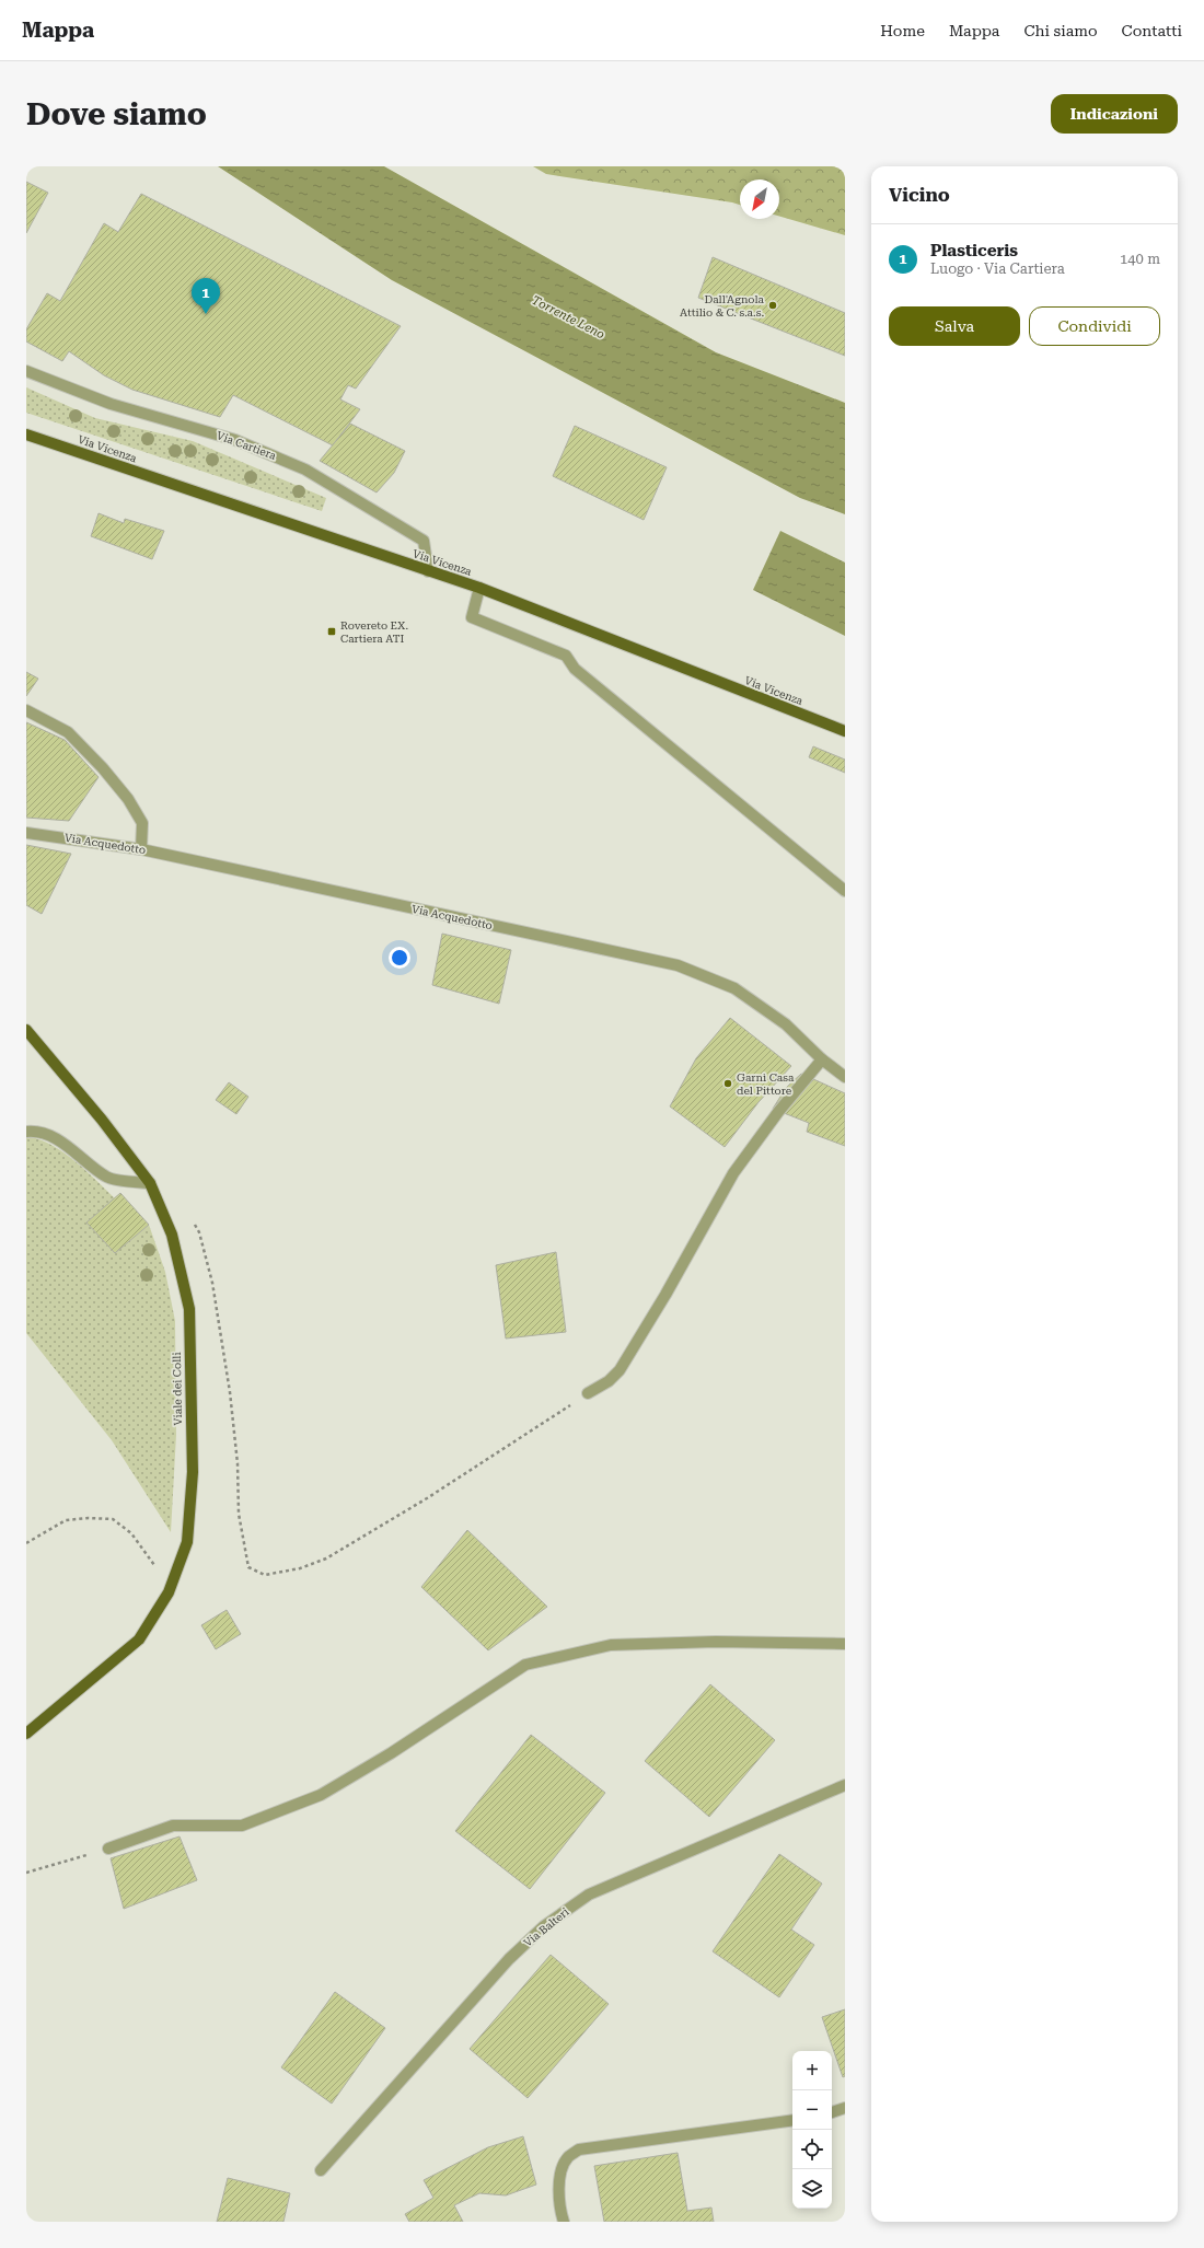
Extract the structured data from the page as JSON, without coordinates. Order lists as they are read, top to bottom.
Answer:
{
  "streets": {
    "main road": ["Via Vicenza", "Viale dei Colli"],
    "street": ["Via Cartiera", "Via Acquedotto", "Via Balteri"]
  },
  "crossings": [
    ["Via Cartiera", "Via Vicenza"]
  ],
  "water": ["Torrente Leno"],
  "places": {
    "other": ["Dall'Agnola Attilio & C. s.a.s.", "Garnì Casa del Pittore"],
    "transit": ["Rovereto EX. Cartiera ATI"]
  },
  "north": "bottom left",
  "page": {
    "header": "Mappa",
    "nav": [
      "Home",
      "Mappa",
      "Chi siamo",
      "Contatti"
    ],
    "buttons": [
      "Indicazioni",
      ["Salva", "Condividi"]
    ],
    "title": "Dove siamo",
    "heading": "Vicino",
    "list": [
      {
        "mark": "1",
        "name": "Plasticeris",
        "note": "Luogo · Via Cartiera",
        "value": "140 m"
      }
    ],
    "pins": "1",
    "map_buttons": ["+", "−"]
  }
}
